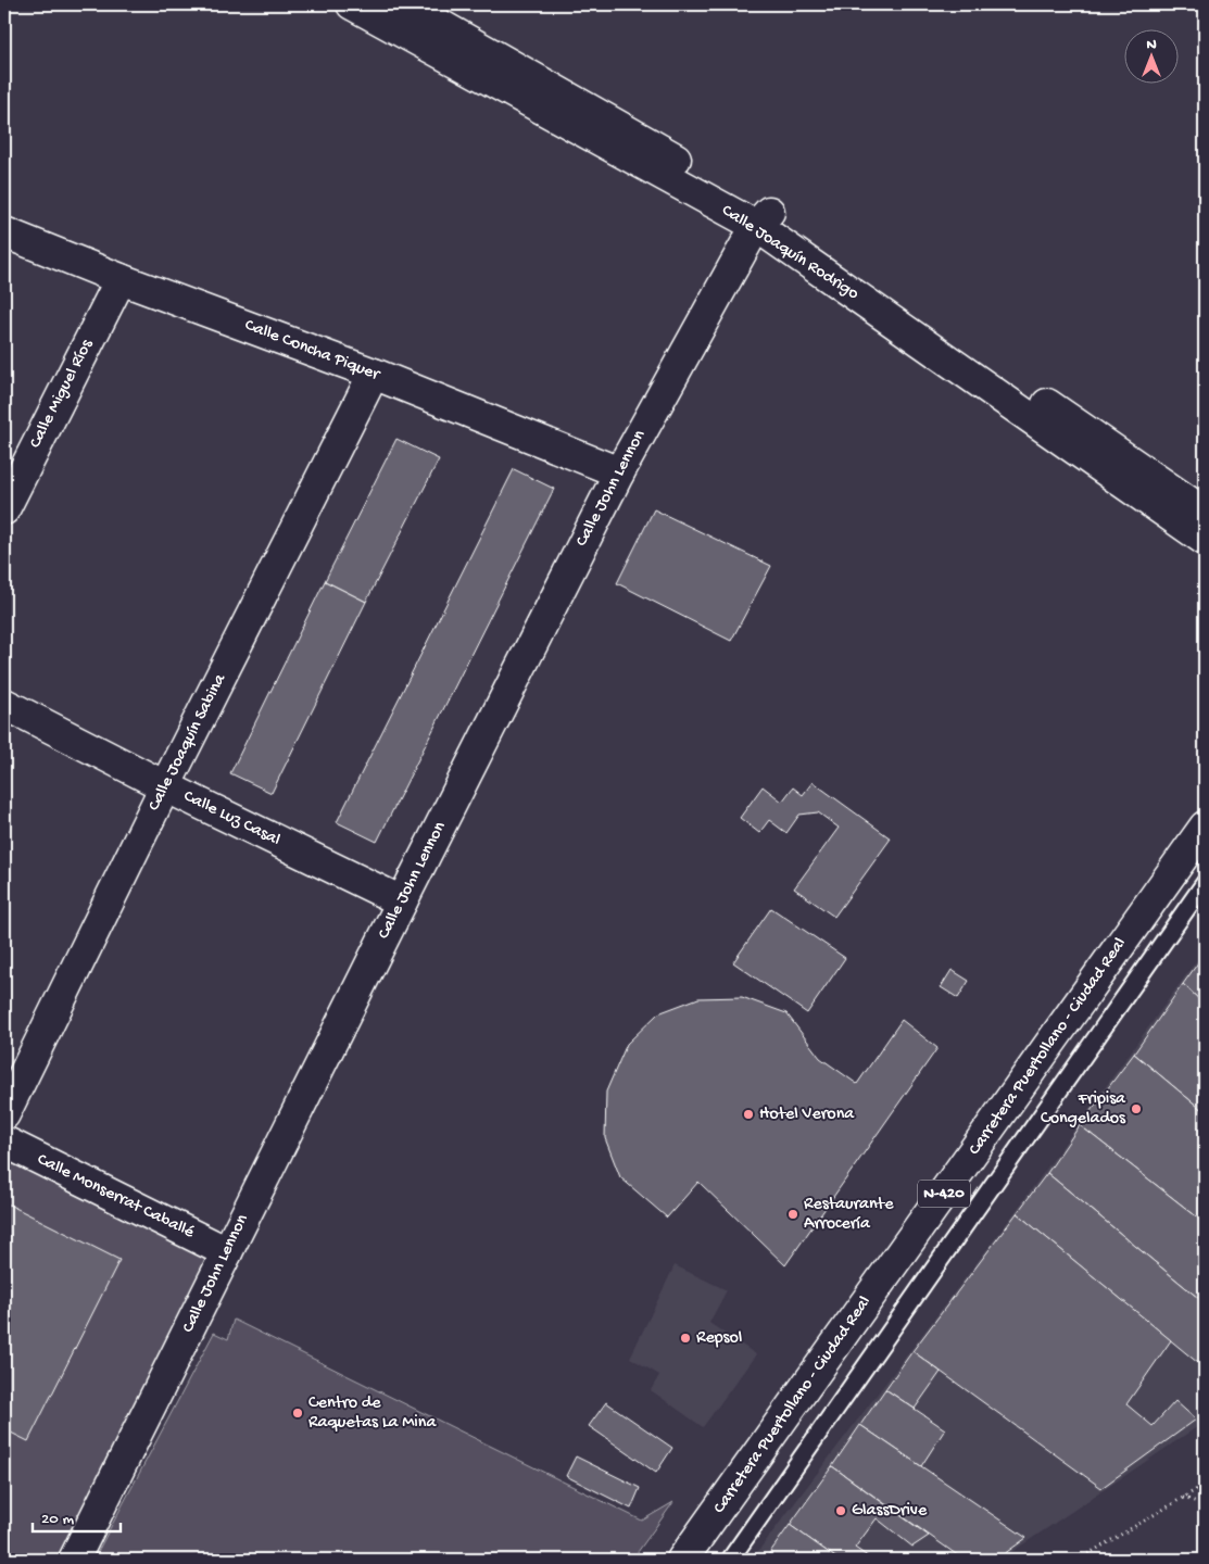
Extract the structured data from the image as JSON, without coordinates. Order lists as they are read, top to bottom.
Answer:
{
  "streets": {
    "main road": [
      "Calle Joaquín Rodrigo",
      "Calle Concha Piquer",
      "Calle Miguel Ríos",
      "Calle John Lennon",
      "Calle Joaquín Sabina",
      "Calle Luz Casal",
      "Carretera Puertollano - Ciudad Real",
      "N-420",
      "Calle Monserrat Caballé"
    ]
  },
  "crossings": [
    ["Calle Joaquín Rodrigo", "Calle John Lennon"],
    ["Calle Concha Piquer", "Calle Miguel Ríos"],
    ["Calle Concha Piquer", "Calle John Lennon"],
    ["Calle Concha Piquer", "Calle Joaquín Sabina"],
    ["Calle John Lennon", "Calle Luz Casal"],
    ["Calle John Lennon", "Calle Monserrat Caballé"],
    ["Calle Joaquín Sabina", "Calle Luz Casal"]
  ],
  "places": [
    "Fripisa Congelados",
    "Hotel Verona",
    "Restaurante Arrocería",
    "Repsol",
    "Centro de Raquetas La Mina",
    "GlassDrive"
  ],
  "scale_bar": "20 m",
  "north": "top"
}
